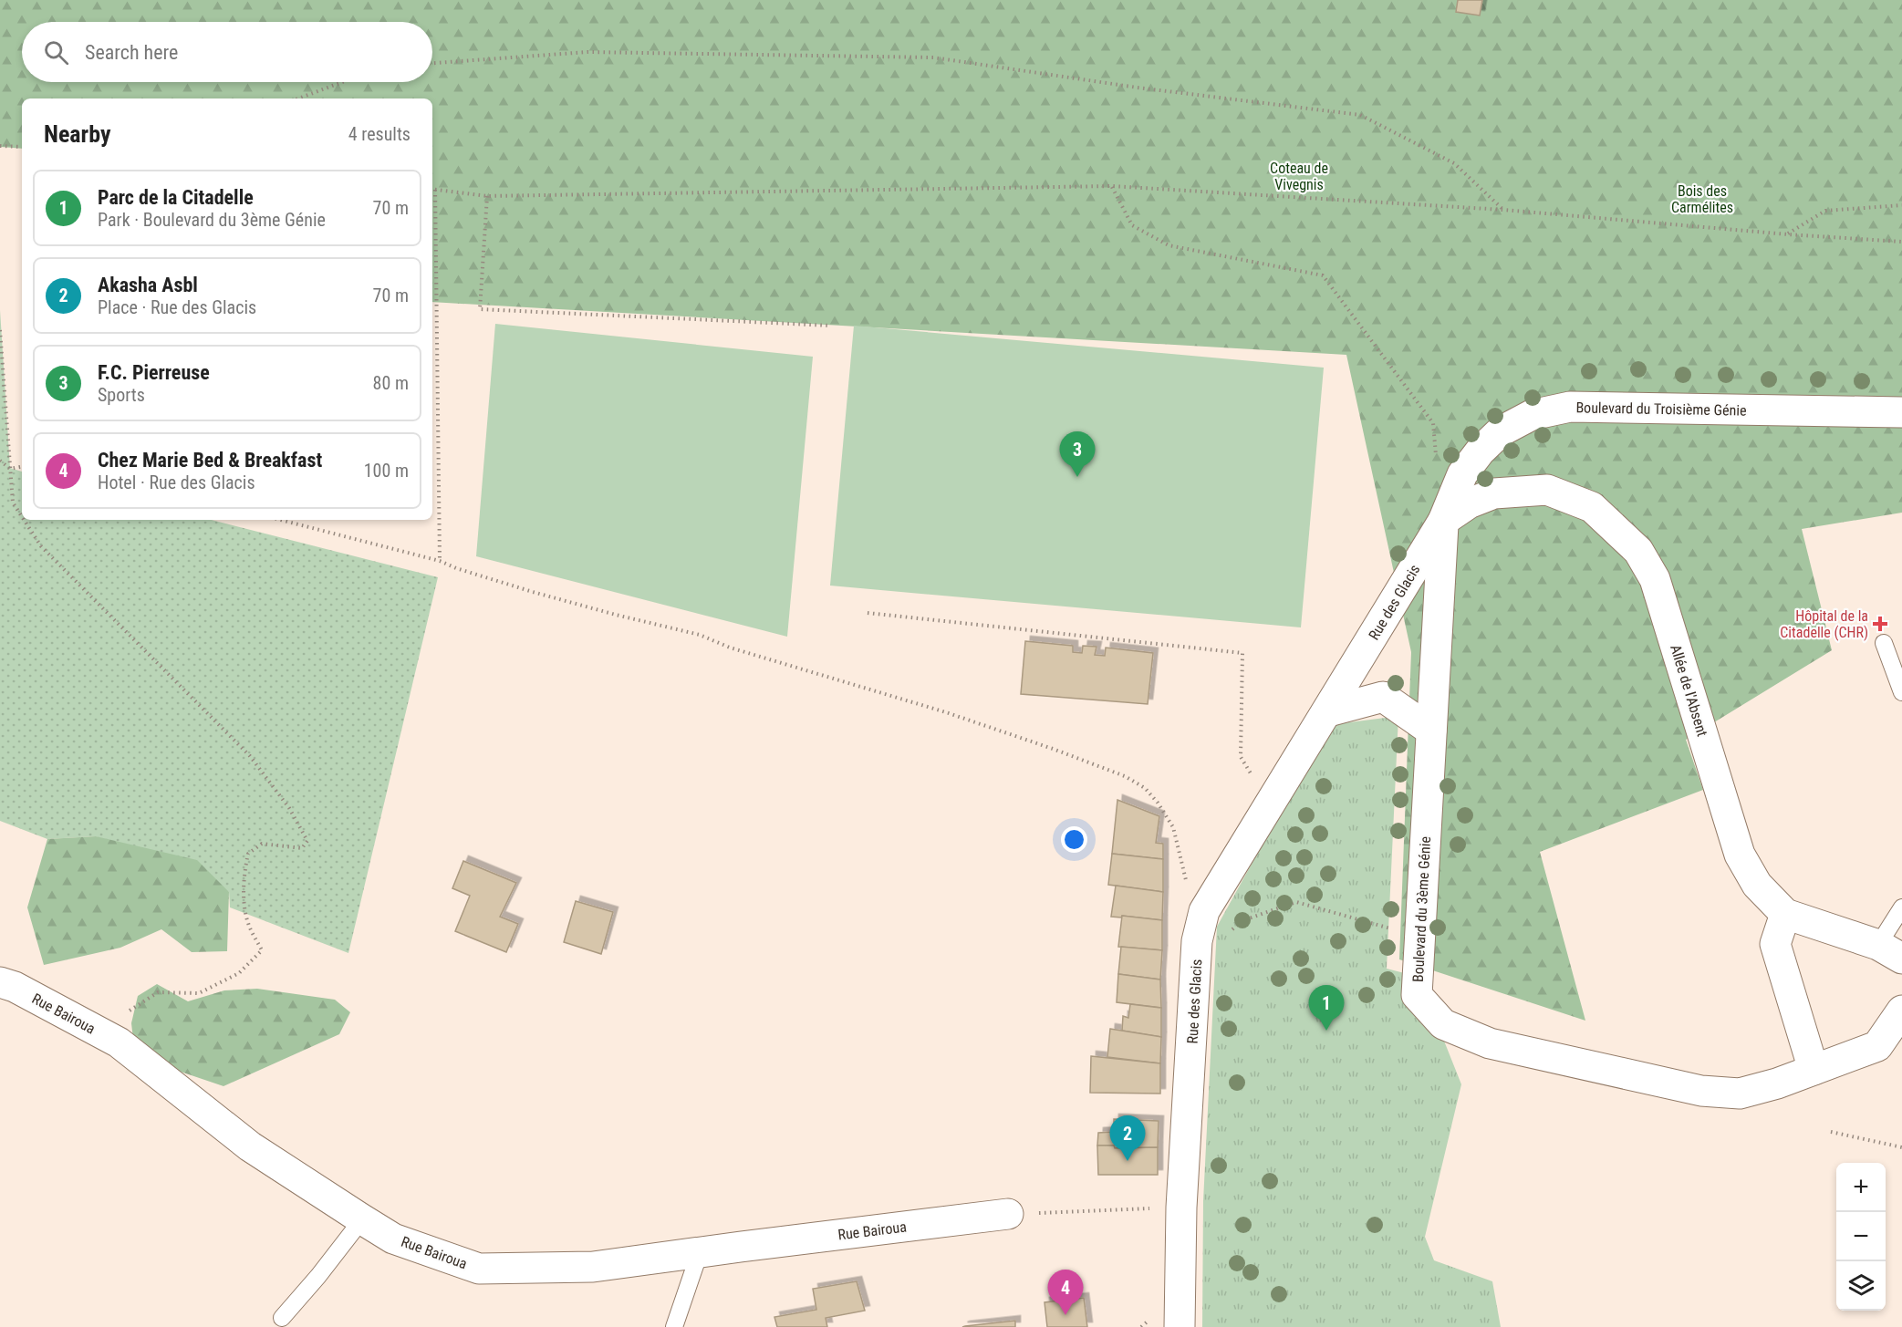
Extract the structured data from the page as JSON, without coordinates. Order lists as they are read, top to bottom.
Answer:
{
  "streets": {
    "street": [
      "Boulevard du Troisième Génie",
      "Rue des Glacis",
      "Allée de l'Absent",
      "Boulevard du 3ème Génie",
      "Rue Bairoua"
    ]
  },
  "crossings": [
    ["Boulevard du Troisième Génie", "Rue des Glacis"],
    ["Boulevard du Troisième Génie", "Allée de l'Absent"],
    ["Boulevard du Troisième Génie", "Boulevard du 3ème Génie"],
    ["Rue des Glacis", "Allée de l'Absent"],
    ["Rue des Glacis", "Boulevard du 3ème Génie"],
    ["Allée de l'Absent", "Boulevard du 3ème Génie"]
  ],
  "parks": ["Coteau de Vivegnis", "Bois des Carmélites"],
  "places": {
    "health": ["Hôpital de la Citadelle (CHR)"]
  },
  "page": {
    "search": "Search here",
    "heading": ["Nearby", "4 results"],
    "list": [
      {
        "mark": "1",
        "name": "Parc de la Citadelle",
        "note": "Park · Boulevard du 3ème Génie",
        "value": "70 m"
      },
      {
        "mark": "2",
        "name": "Akasha Asbl",
        "note": "Place · Rue des Glacis",
        "value": "70 m"
      },
      {
        "mark": "3",
        "name": "F.C. Pierreuse",
        "note": "Sports",
        "value": "80 m"
      },
      {
        "mark": "4",
        "name": "Chez Marie Bed & Breakfast",
        "note": "Hotel · Rue des Glacis",
        "value": "100 m"
      }
    ],
    "pins": [
      "3",
      "1",
      "2",
      "4"
    ],
    "map_buttons": ["+", "−"]
  }
}
